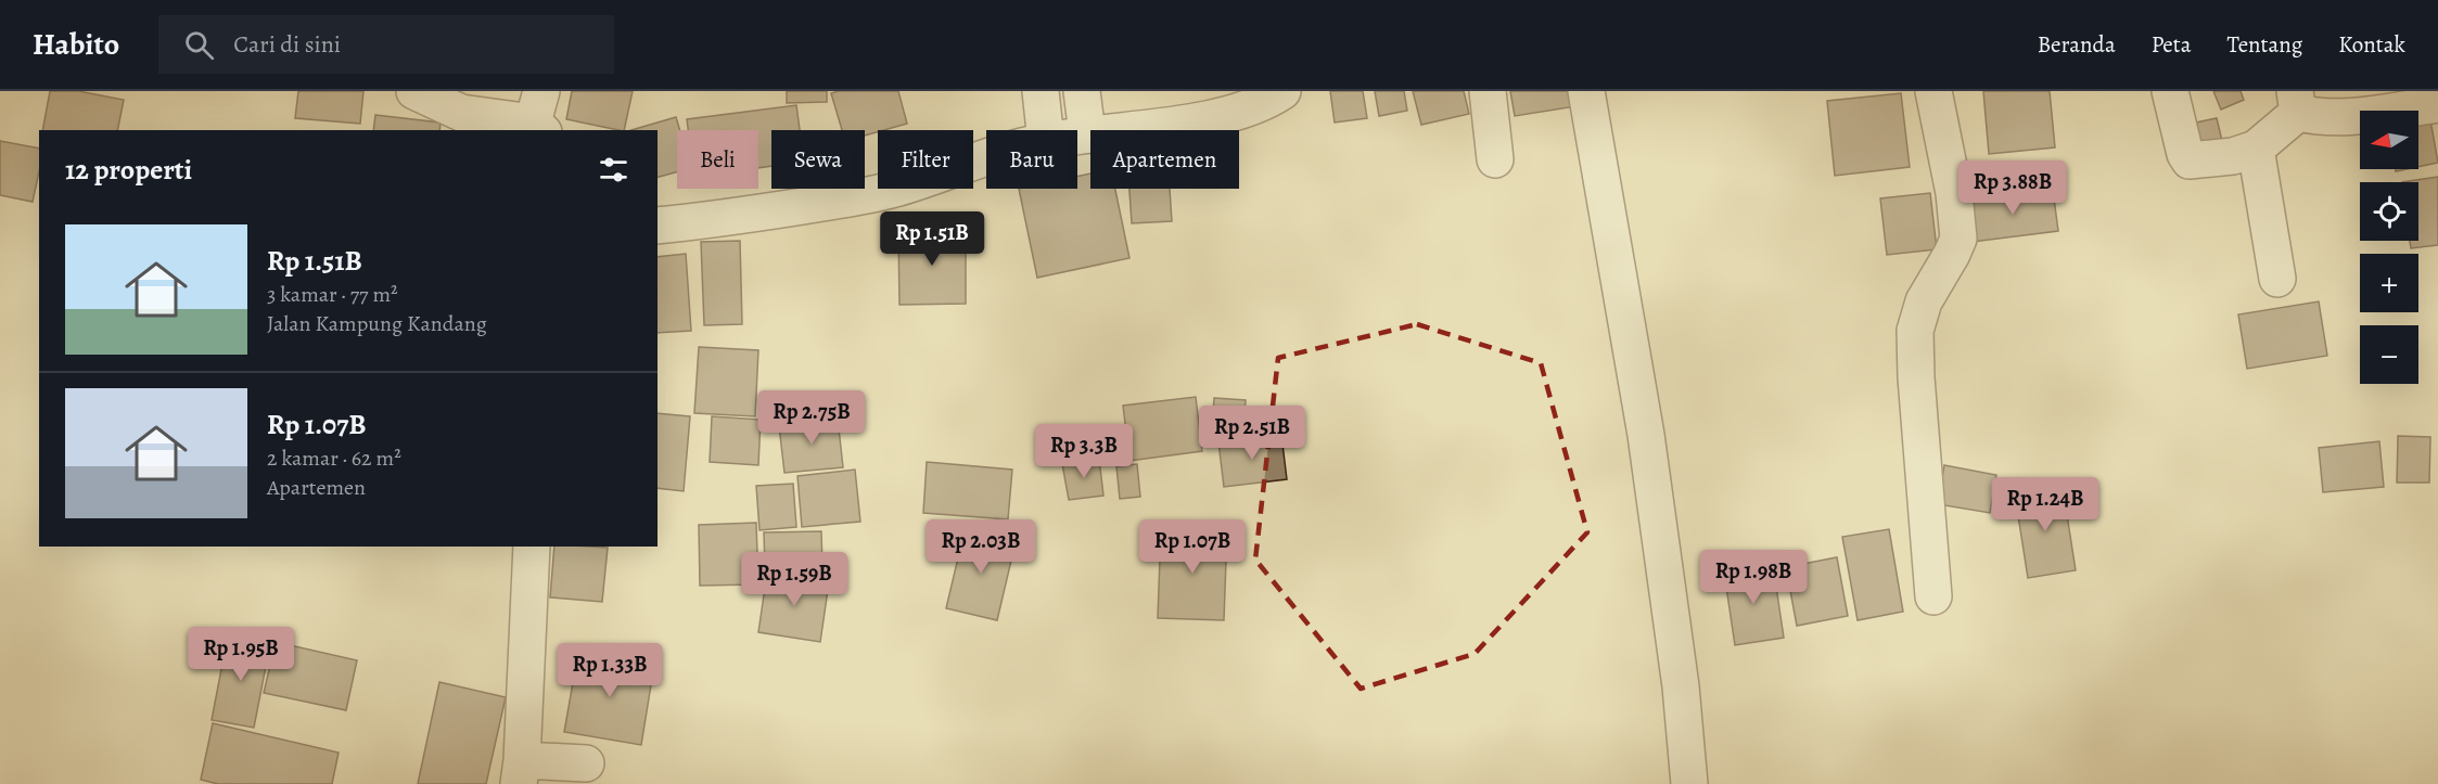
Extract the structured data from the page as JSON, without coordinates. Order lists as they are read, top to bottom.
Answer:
{
  "north": "left",
  "page": {
    "header": "Habito",
    "search": "Cari di sini",
    "nav": [
      "Beranda",
      "Peta",
      "Tentang",
      "Kontak"
    ],
    "map_buttons": ["+", "−"],
    "chip": [
      "Beli",
      "Sewa",
      "Filter",
      "Baru",
      "Apartemen"
    ],
    "heading": "12 properti",
    "price": [
      "Rp 3.88B",
      "Rp 1.51B",
      "Rp 2.75B",
      "Rp 2.51B",
      "Rp 3.3B",
      "Rp 1.24B",
      "Rp 2.03B",
      "Rp 1.07B",
      "Rp 1.98B",
      "Rp 1.59B",
      "Rp 1.95B",
      "Rp 1.33B"
    ],
    "list": [
      {
        "name": "Rp 1.51B",
        "note": "3 kamar · 77 m² · Jalan Kampung Kandang"
      },
      {
        "name": "Rp 1.07B",
        "note": "2 kamar · 62 m² · Apartemen"
      }
    ]
  }
}
